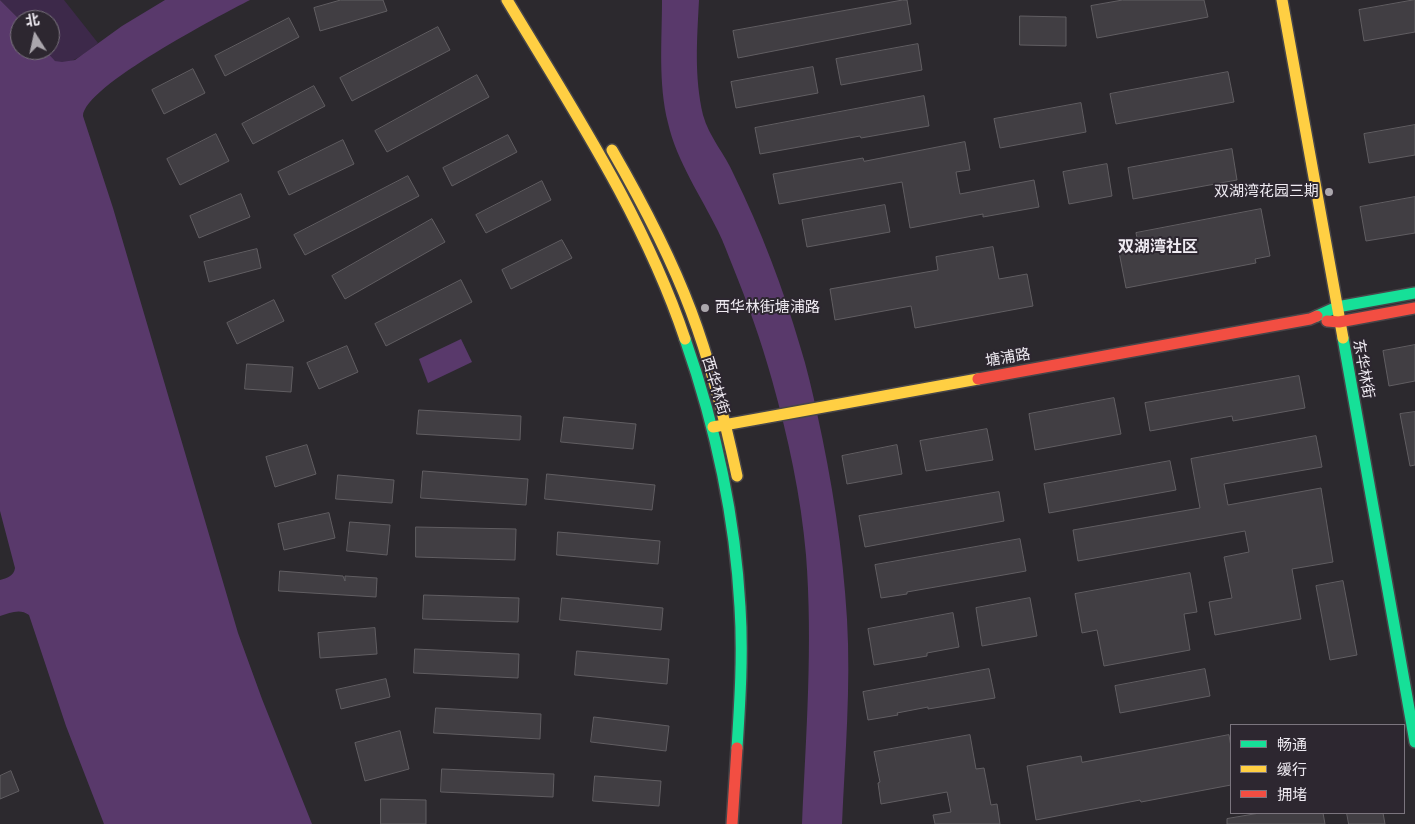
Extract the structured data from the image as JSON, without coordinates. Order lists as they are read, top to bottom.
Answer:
{
  "streets": {
    "street": ["塘浦路", "东华林街", "西华林街"]
  },
  "crossings": [
    ["塘浦路", "东华林街"],
    ["塘浦路", "西华林街"]
  ],
  "districts": ["双湖湾社区"],
  "places": ["双湖湾花园三期", "西华林街塘浦路"],
  "legend": ["畅通", "缓行", "拥堵"],
  "north": "top"
}
